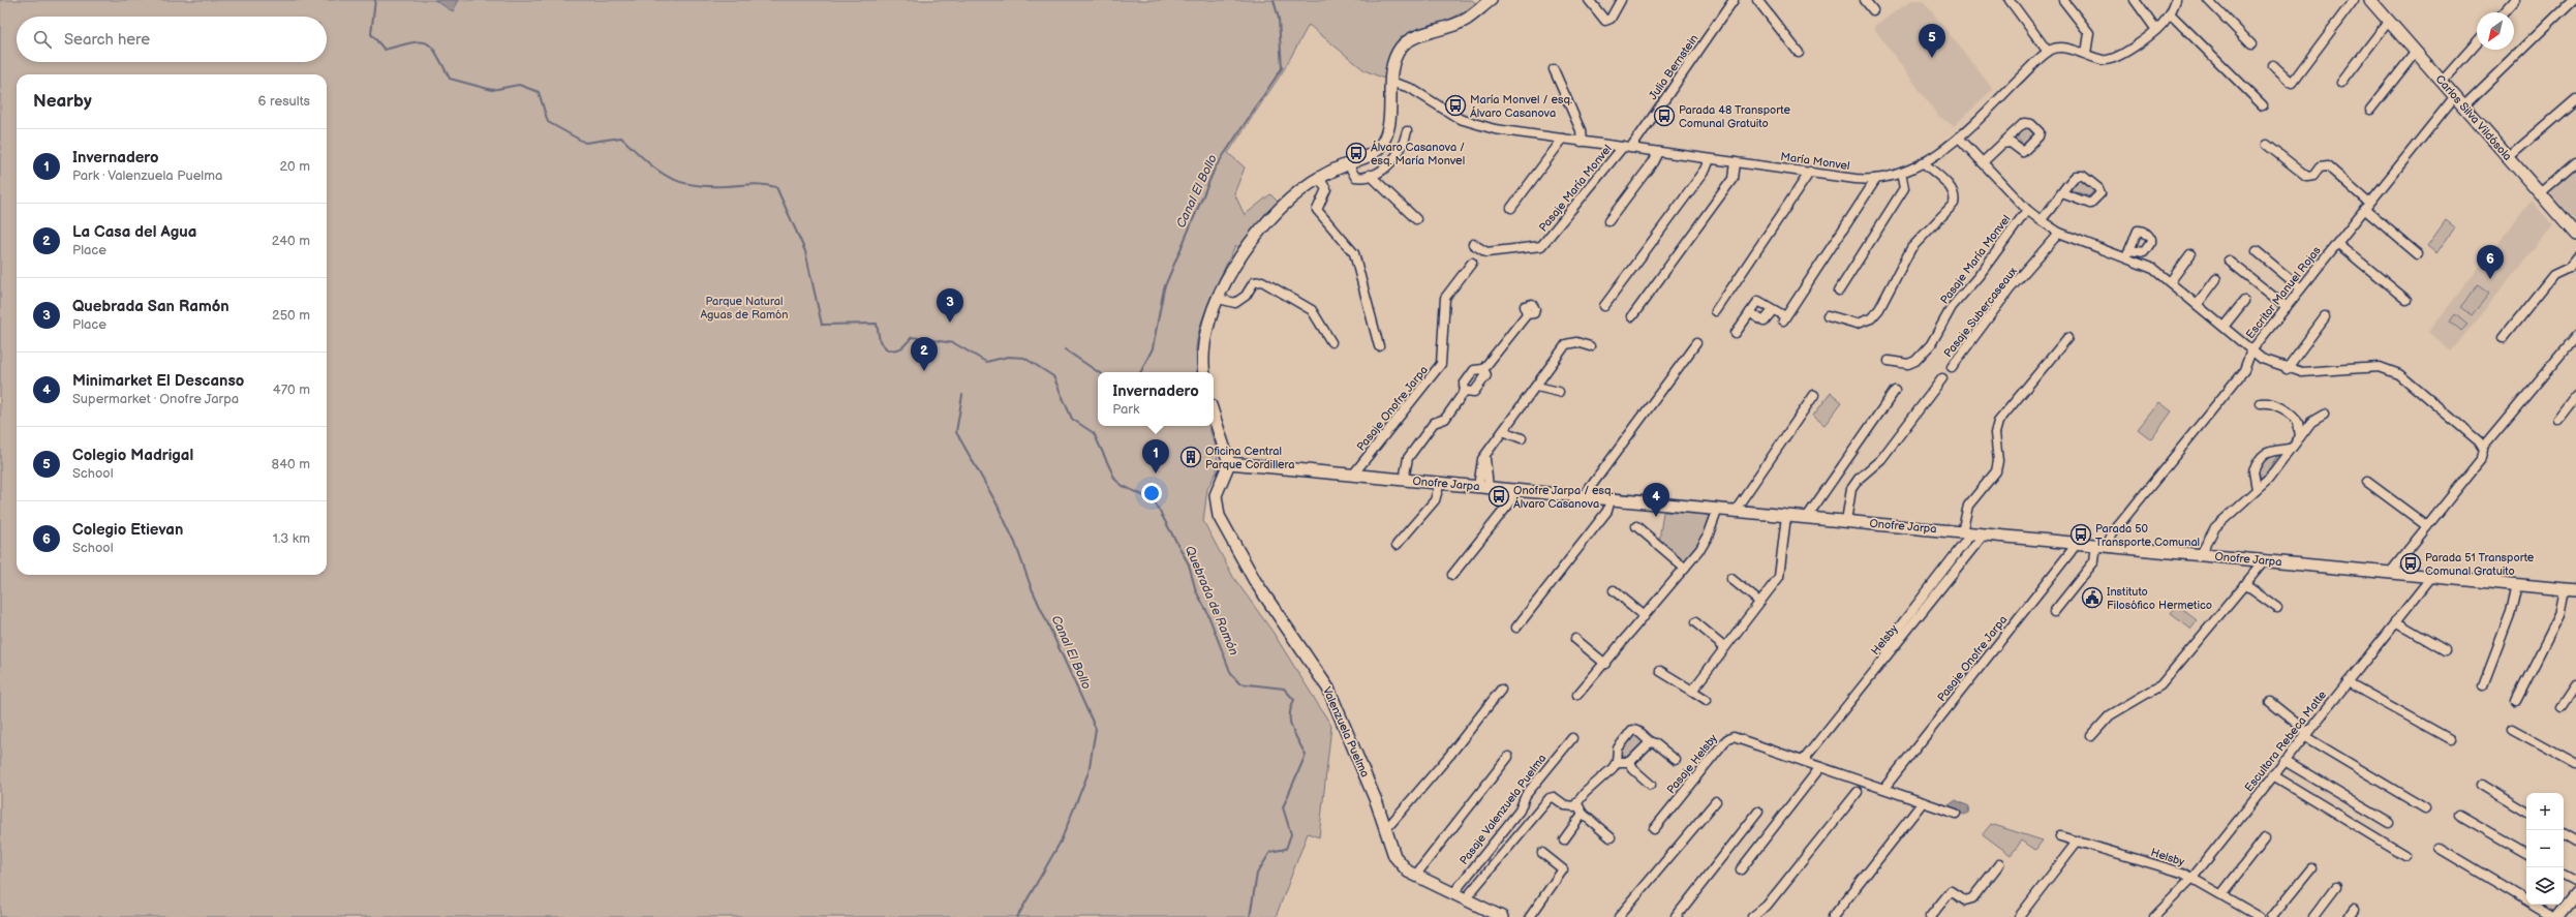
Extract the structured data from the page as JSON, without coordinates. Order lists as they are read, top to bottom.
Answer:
{
  "streets": {
    "street": [
      "Julia Bernstein",
      "Carlos Silva Vildósola",
      "María Monvel",
      "Pasaje María Monvel",
      "Escritor Manuel Rojas",
      "Pasaje Subercaseaux",
      "Pasaje Onofre Jarpa",
      "Onofre Jarpa",
      "Helsby",
      "Valenzuela Puelma",
      "Escultora Rebeca Matte",
      "Pasaje Helsby",
      "Pasaje Valenzuela Puelma"
    ]
  },
  "crossings": [
    ["Julia Bernstein", "María Monvel"],
    ["Julia Bernstein", "Pasaje María Monvel"],
    ["Carlos Silva Vildósola", "Escritor Manuel Rojas"],
    ["María Monvel", "Pasaje María Monvel"],
    ["Escritor Manuel Rojas", "Onofre Jarpa"],
    ["Pasaje Onofre Jarpa", "Onofre Jarpa"],
    ["Onofre Jarpa", "Helsby"],
    ["Onofre Jarpa", "Valenzuela Puelma"],
    ["Onofre Jarpa", "Escultora Rebeca Matte"],
    ["Helsby", "Escultora Rebeca Matte"],
    ["Helsby", "Pasaje Helsby"],
    ["Valenzuela Puelma", "Pasaje Valenzuela Puelma"]
  ],
  "water": ["Canal El Bollo", "Quebrada de Ramón"],
  "parks": ["Parque Natural Aguas de Ramón"],
  "places": {
    "bus stop": [
      "María Monvel / esq. Álvaro Casanova",
      "Parada 48 Transporte Comunal Gratuito",
      "Álvaro Casanova / esq. María Monvel",
      "Onofre Jarpa / esq. Álvaro Casanova",
      "Parada 50 Transporte Comunal",
      "Parada 51 Transporte Comunal Gratuito"
    ],
    "building": ["Oficina Central Parque Cordillera"],
    "public building": ["Instituto Filosófico Hermetico"]
  },
  "north": "bottom left",
  "page": {
    "search": "Search here",
    "pins": [
      "5",
      "6",
      "3",
      "2",
      "1",
      "4"
    ],
    "heading": ["Nearby", "6 results"],
    "list": [
      {
        "mark": "1",
        "name": "Invernadero",
        "note": "Park · Valenzuela Puelma",
        "value": "20 m"
      },
      {
        "mark": "2",
        "name": "La Casa del Agua",
        "note": "Place",
        "value": "240 m"
      },
      {
        "mark": "3",
        "name": "Quebrada San Ramón",
        "note": "Place",
        "value": "250 m"
      },
      {
        "mark": "4",
        "name": "Minimarket El Descanso",
        "note": "Supermarket · Onofre Jarpa",
        "value": "470 m"
      },
      {
        "mark": "5",
        "name": "Colegio Madrigal",
        "note": "School",
        "value": "840 m"
      },
      {
        "mark": "6",
        "name": "Colegio Etievan",
        "note": "School",
        "value": "1.3 km"
      }
    ],
    "popup": ["Invernadero", "Park"],
    "map_buttons": ["+", "−"]
  }
}
